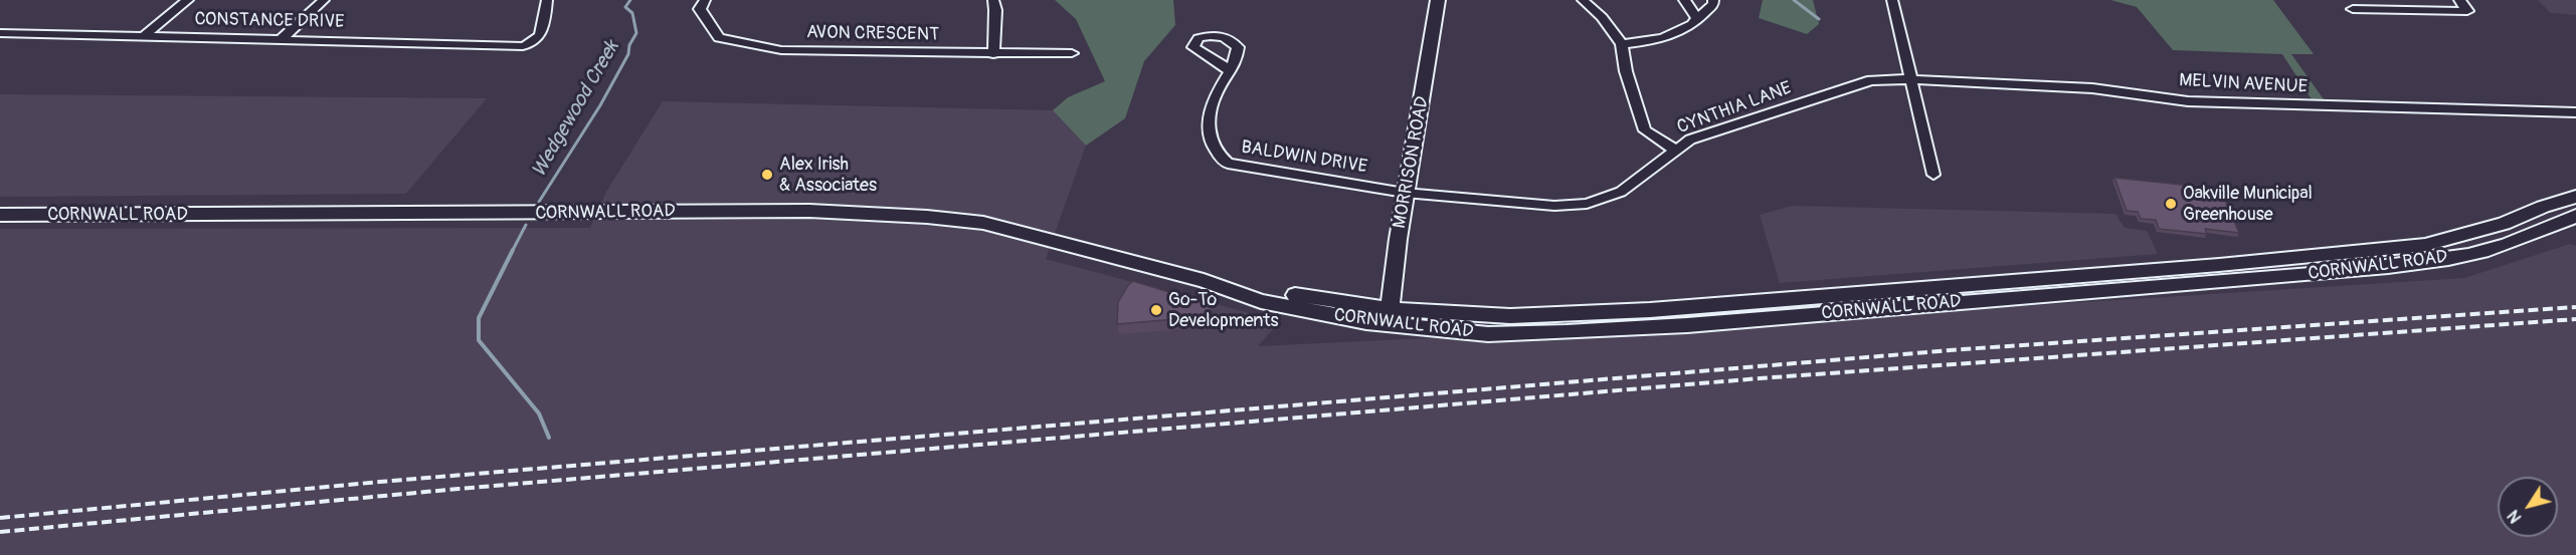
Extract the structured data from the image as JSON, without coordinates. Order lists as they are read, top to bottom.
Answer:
{
  "streets": {
    "main road": ["MORRISON ROAD", "CORNWALL ROAD"],
    "street": [
      "CONSTANCE DRIVE",
      "AVON CRESCENT",
      "MELVIN AVENUE",
      "CYNTHIA LANE",
      "BALDWIN DRIVE"
    ]
  },
  "crossings": [
    ["MELVIN AVENUE", "CYNTHIA LANE"],
    ["CYNTHIA LANE", "BALDWIN DRIVE"],
    ["CYNTHIA LANE", "MORRISON ROAD"],
    ["BALDWIN DRIVE", "MORRISON ROAD"],
    ["MORRISON ROAD", "CORNWALL ROAD"]
  ],
  "water": ["Wedgewood Creek"],
  "places": ["Alex Irish & Associates", "Oakville Municipal Greenhouse", "Go-To Developments"],
  "north": "bottom left"
}
